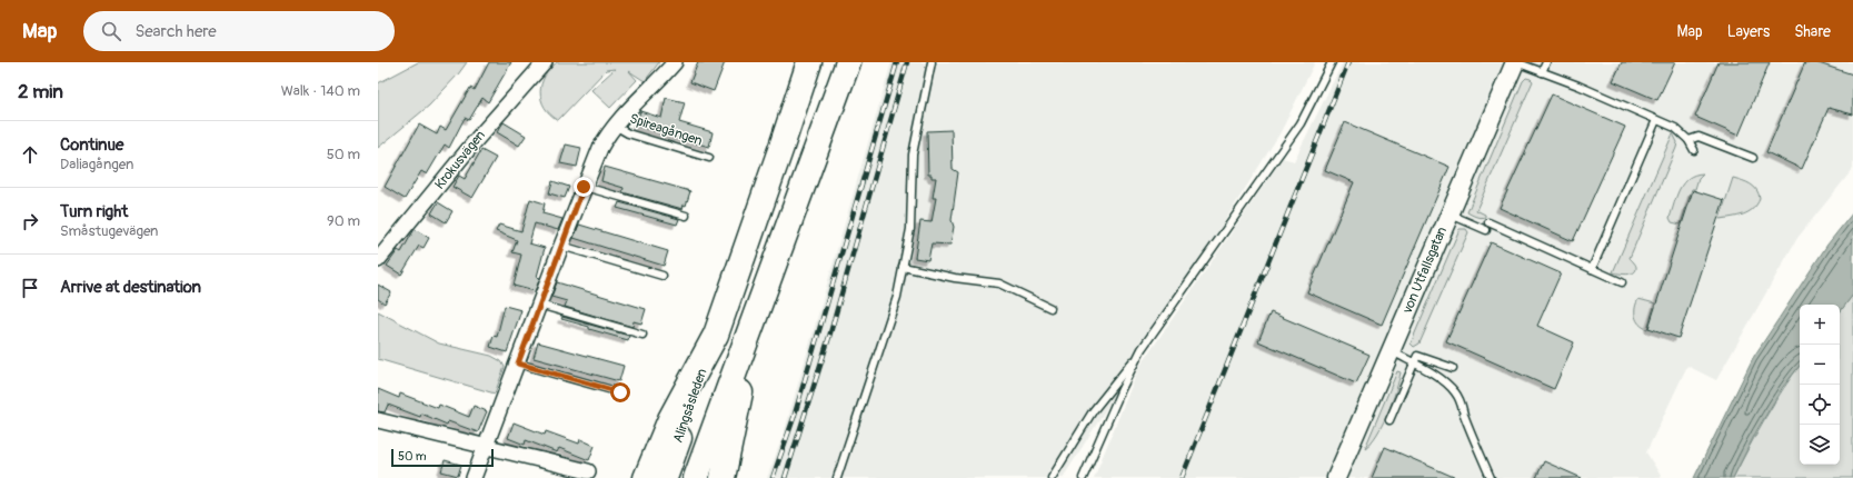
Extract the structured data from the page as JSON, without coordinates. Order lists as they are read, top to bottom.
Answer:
{
  "streets": {
    "highway": ["Alingsåsleden"],
    "street": ["Krokusvägen", "von Utfallsgatan"],
    "lane": ["Spireagången"]
  },
  "scale_bar": "50 m",
  "page": {
    "header": "Map",
    "search": "Search here",
    "nav": ["Map", "Layers", "Share"],
    "heading": ["2 min", "Walk · 140 m"],
    "list": [
      ["Continue", "Daliagången", "50 m"],
      ["Turn right", "Småstugevägen", "90 m"],
      "Arrive at destination"
    ],
    "map_buttons": ["+", "−"],
    "scale": "50 m"
  }
}
